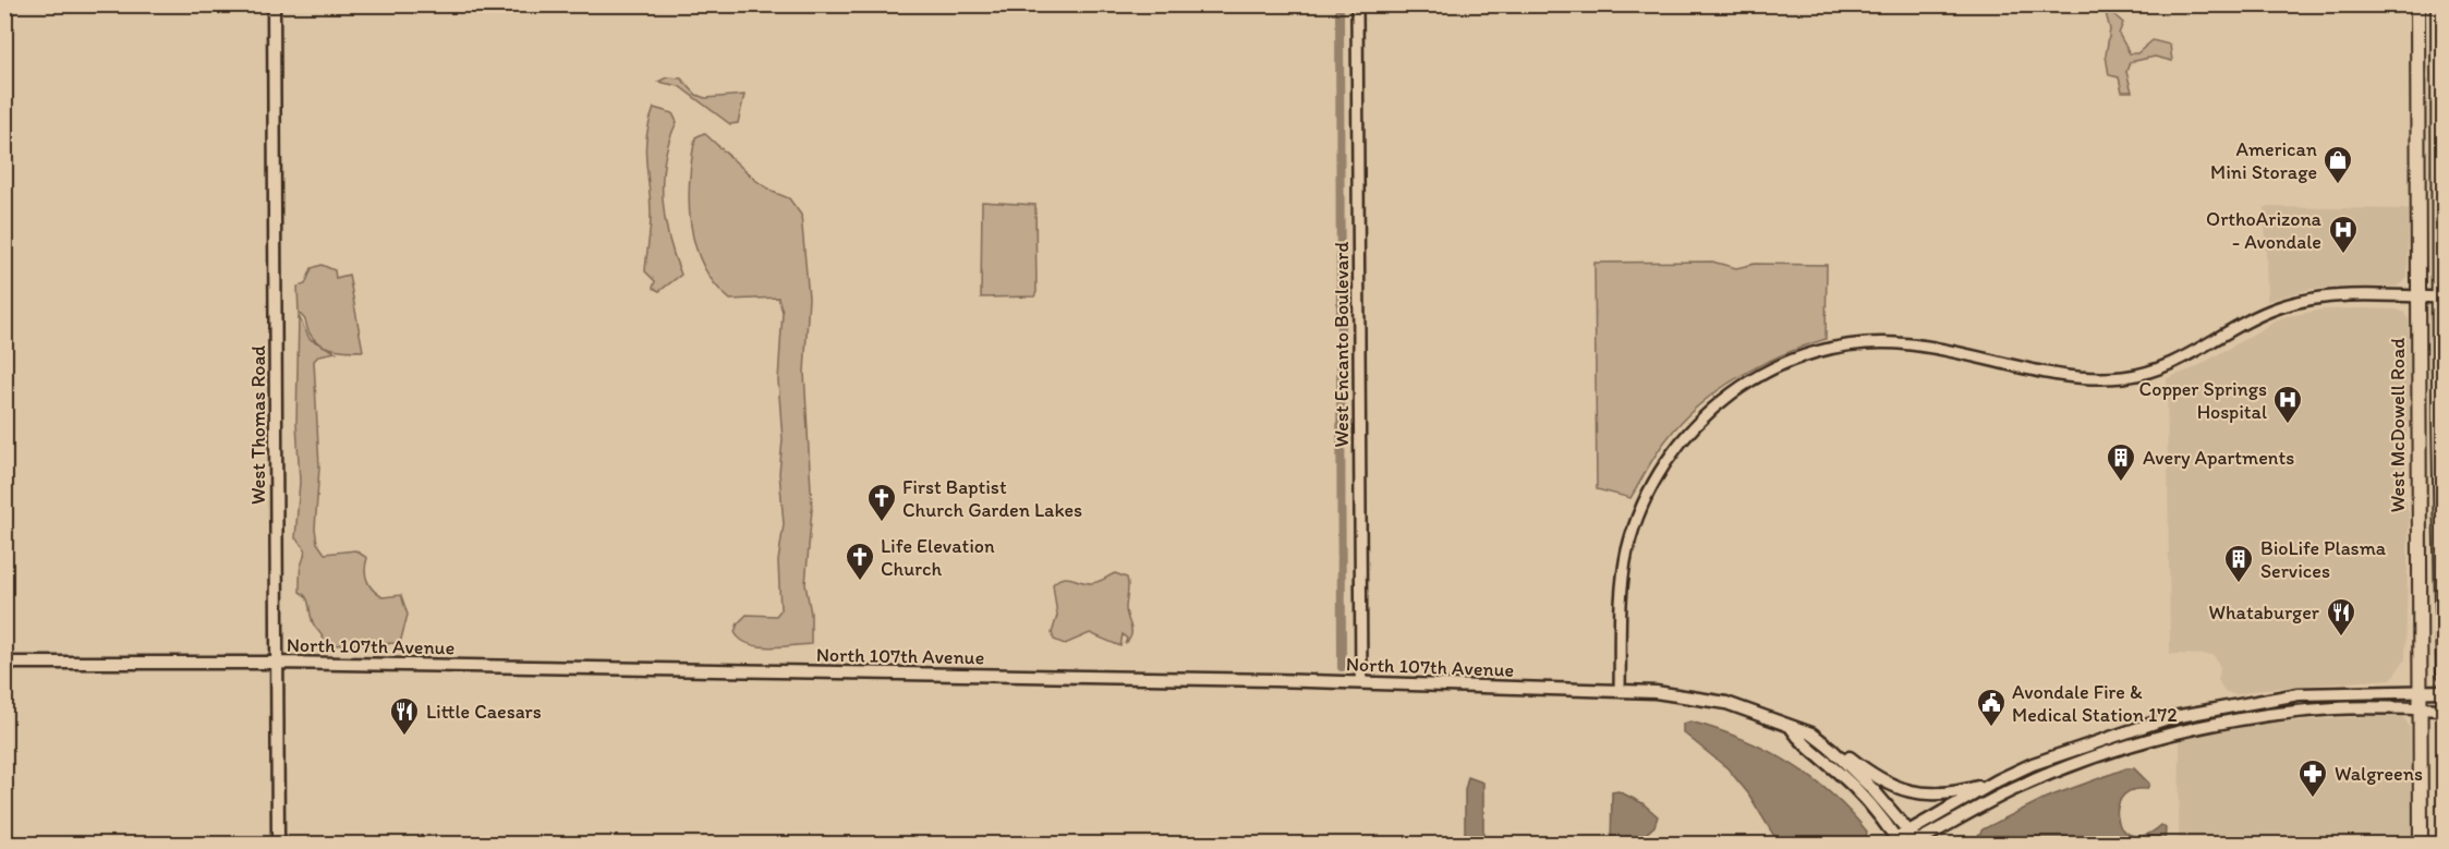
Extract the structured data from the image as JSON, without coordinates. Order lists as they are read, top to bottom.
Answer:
{
  "streets": {
    "main road": ["West Thomas Road", "West McDowell Road", "North 107th Avenue"],
    "street": ["West Encanto Boulevard"]
  },
  "crossings": [
    ["West Encanto Boulevard", "North 107th Avenue"],
    ["West Thomas Road", "North 107th Avenue"],
    ["West McDowell Road", "North 107th Avenue"]
  ],
  "places": {
    "shop": ["American Mini Storage"],
    "hospital": ["OrthoArizona - Avondale", "Copper Springs Hospital"],
    "building": ["Avery Apartments", "BioLife Plasma Services"],
    "church": ["First Baptist Church Garden Lakes", "Life Elevation Church"],
    "restaurant": ["Whataburger", "Little Caesars"],
    "public building": ["Avondale Fire & Medical Station 172"],
    "pharmacy": ["Walgreens"]
  }
}
